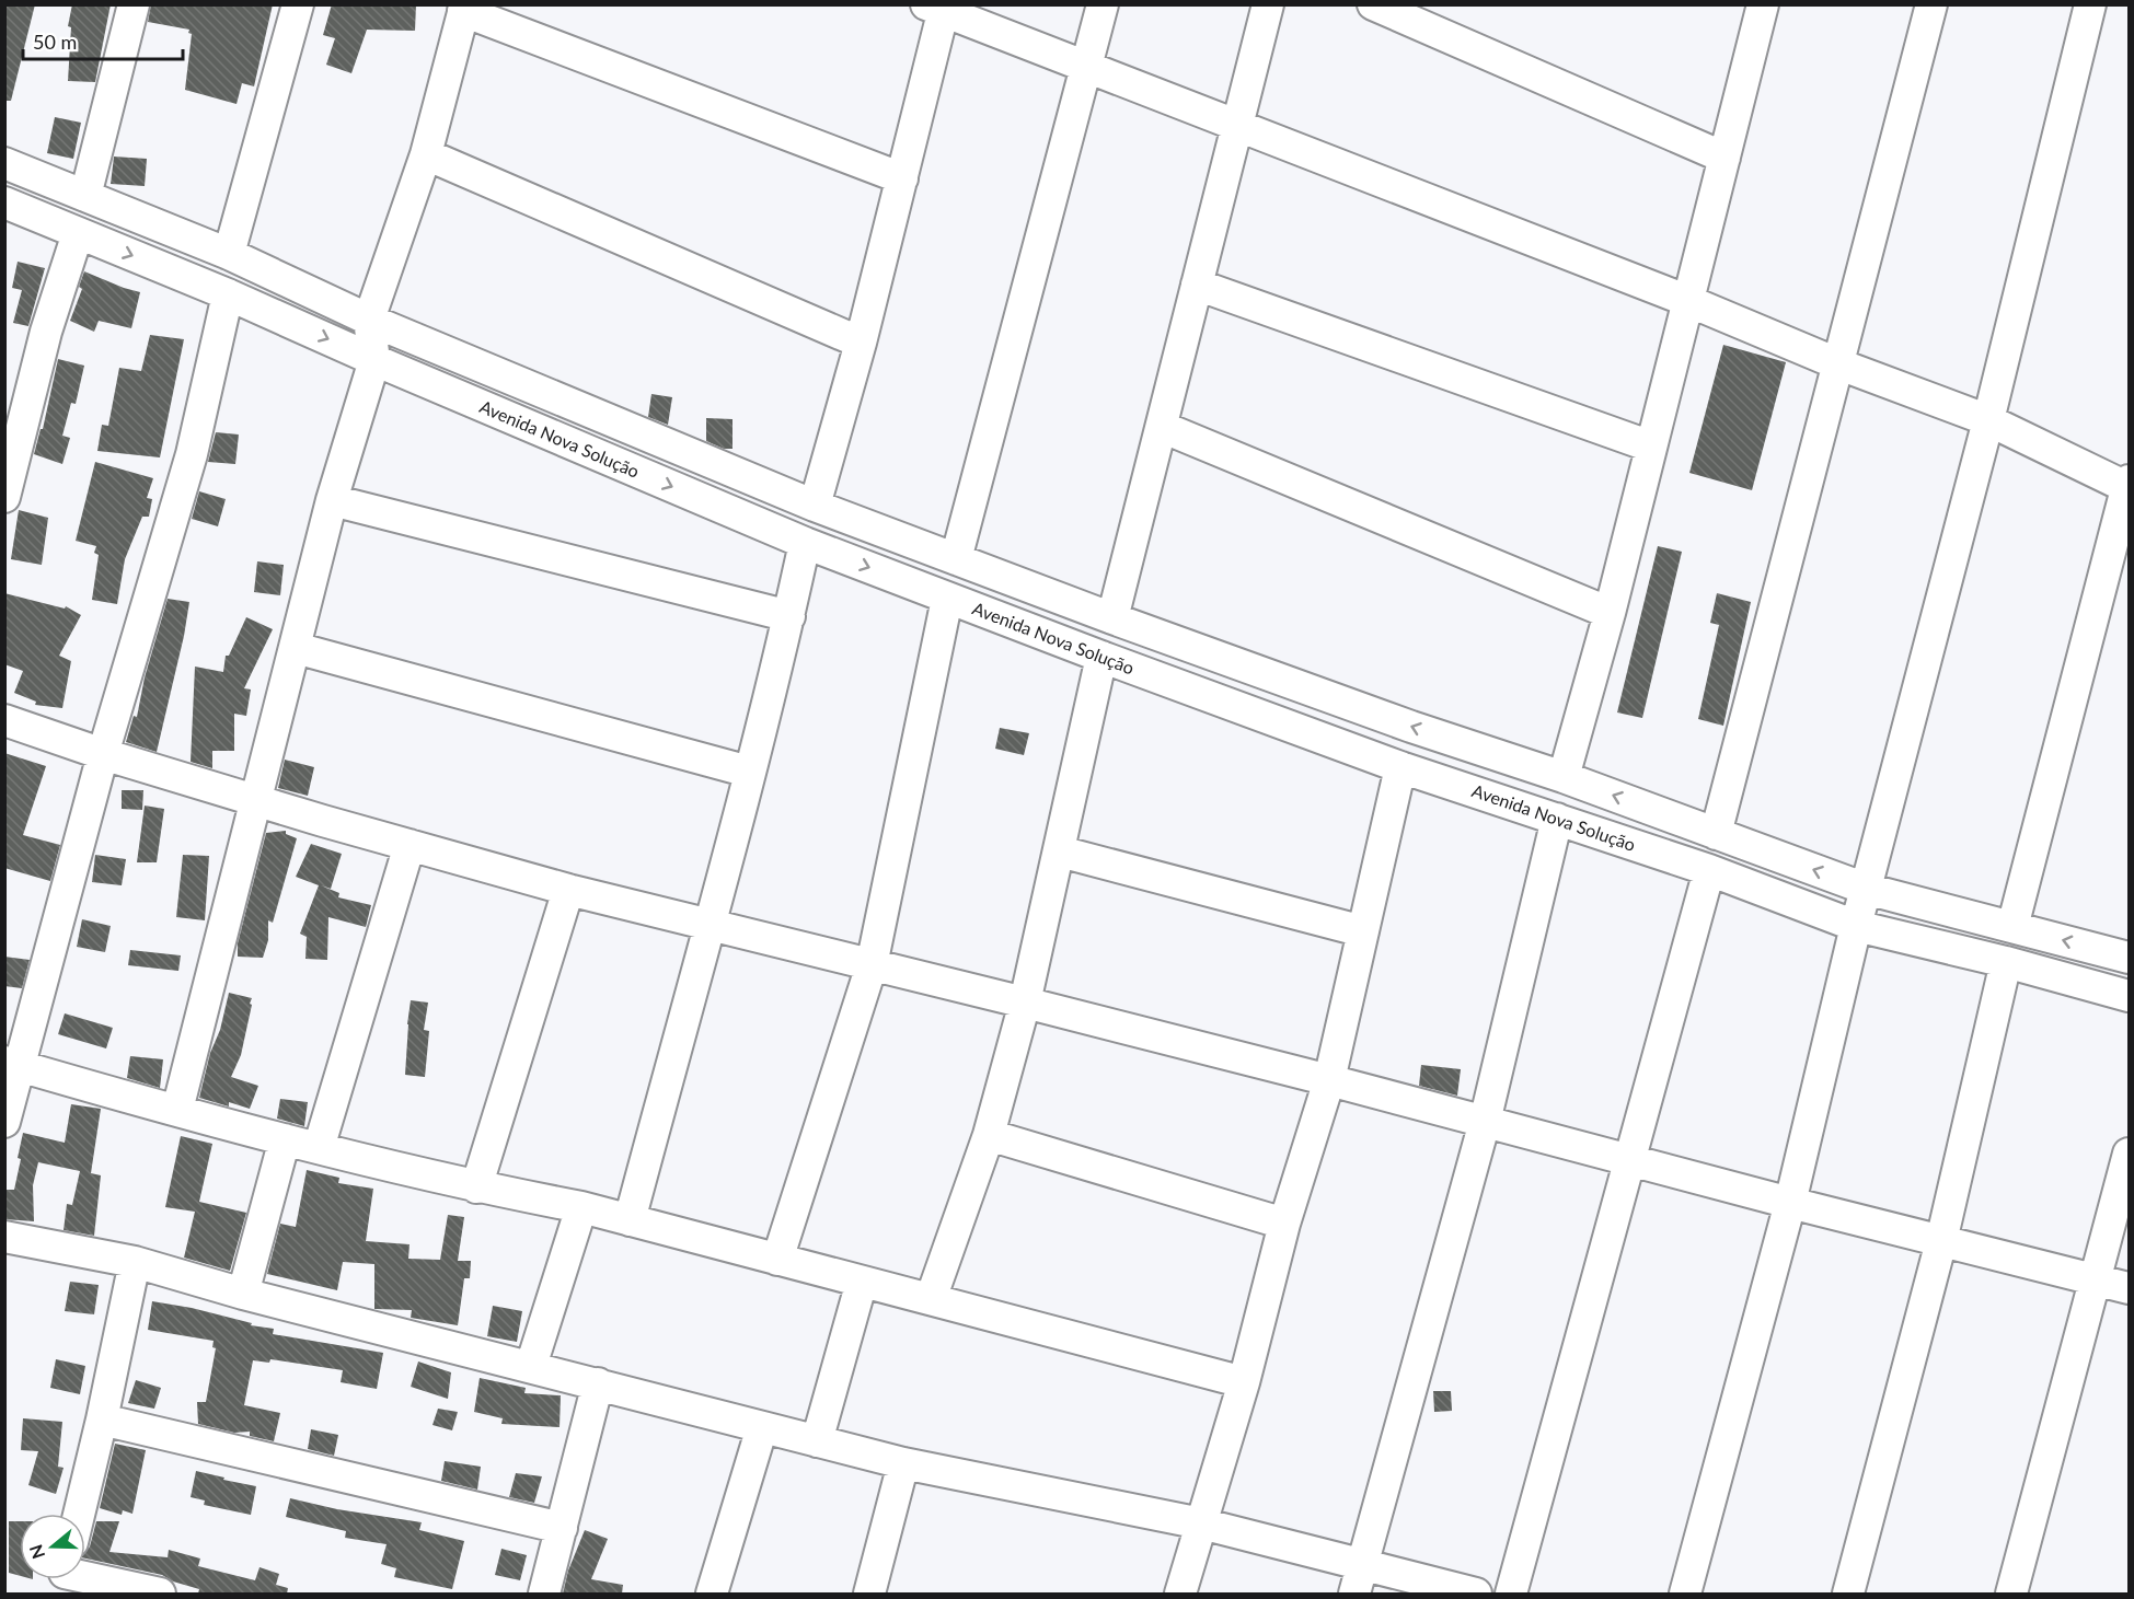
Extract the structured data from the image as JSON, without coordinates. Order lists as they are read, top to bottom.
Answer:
{
  "streets": {
    "street": ["Avenida Nova Solução"]
  },
  "scale_bar": "50 m",
  "north": "left"
}
